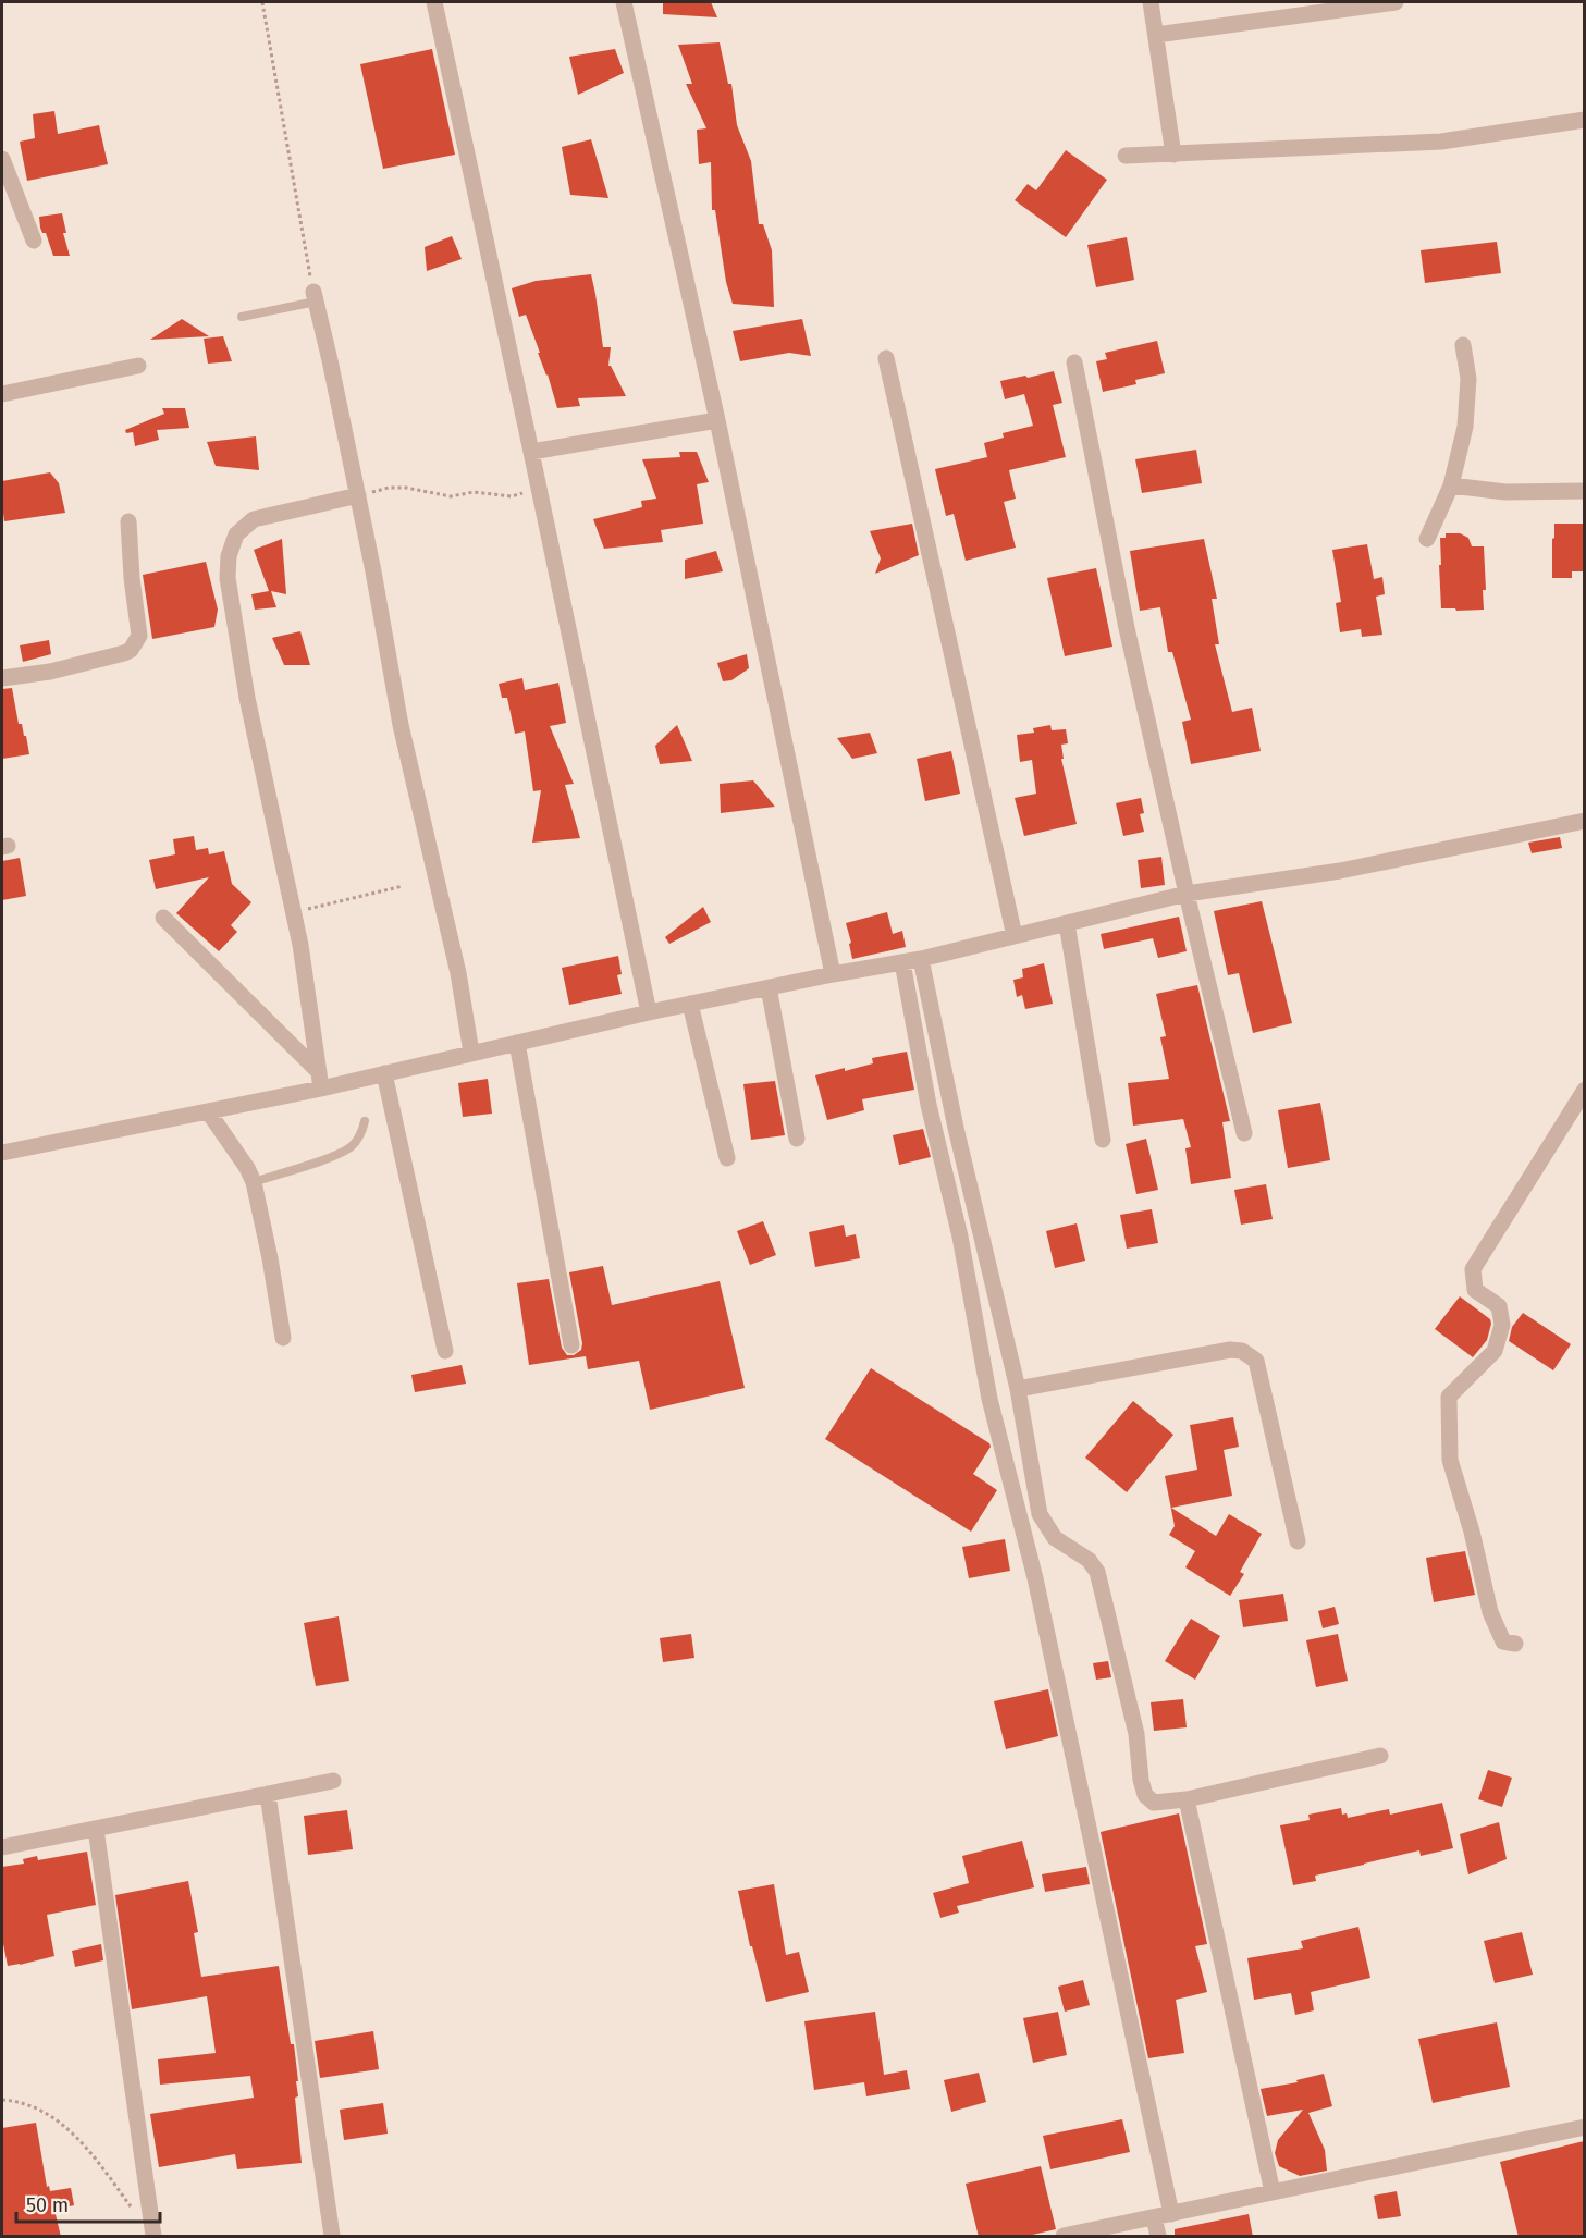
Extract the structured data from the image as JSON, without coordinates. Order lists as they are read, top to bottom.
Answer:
{
  "scale_bar": "50 m"
}
